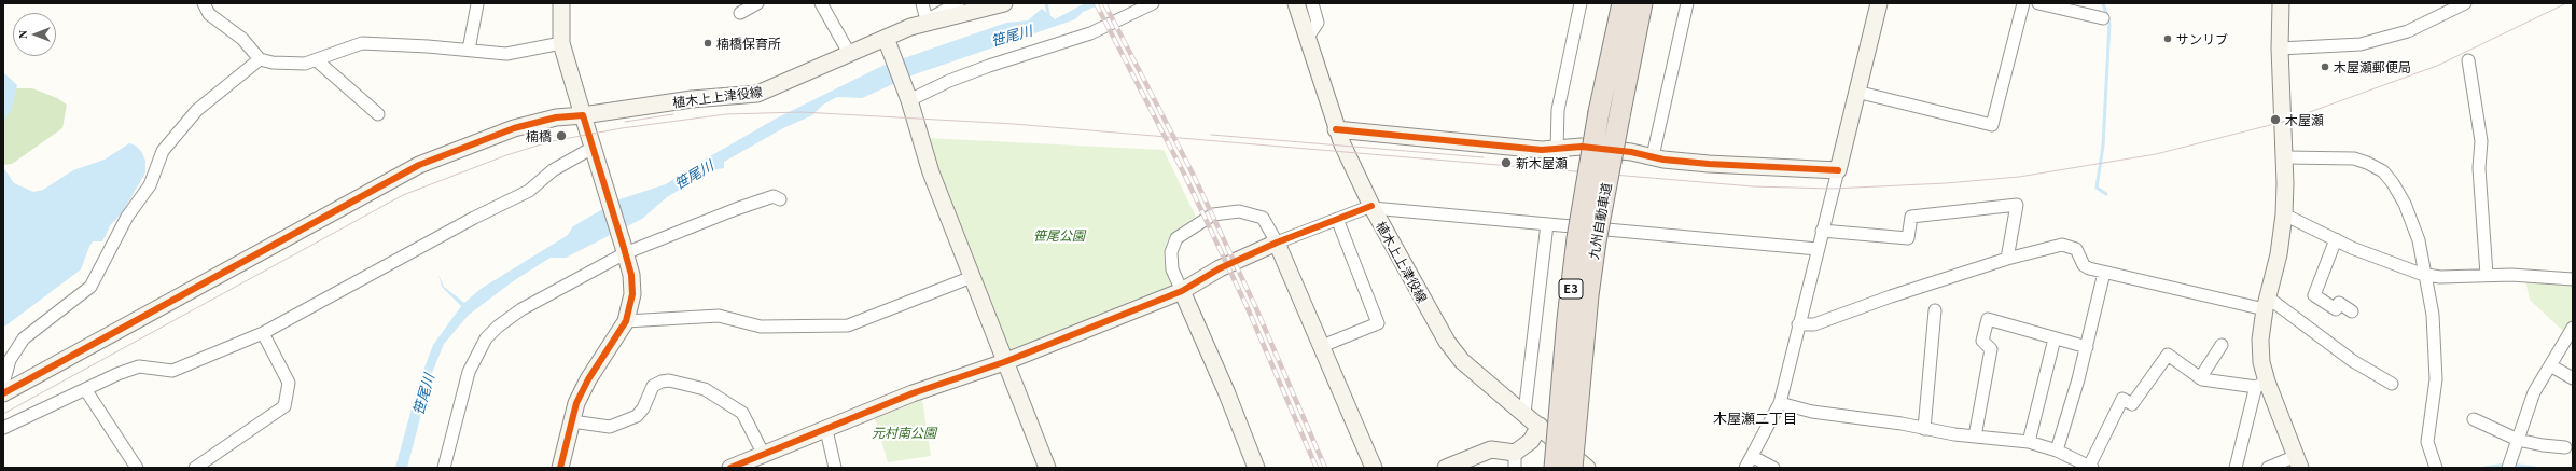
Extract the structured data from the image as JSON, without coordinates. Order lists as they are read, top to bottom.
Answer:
{
  "streets": {
    "highway": ["九州自動車道", "E3"],
    "street": ["植木上上津役線"]
  },
  "districts": ["木屋瀬二丁目"],
  "water": ["笹尾川"],
  "parks": ["笹尾公園", "元村南公園"],
  "places": [
    "サンリブ",
    "楠橋保育所",
    "木屋瀬郵便局",
    "木屋瀬",
    "楠橋",
    "新木屋瀬"
  ],
  "north": "left"
}
